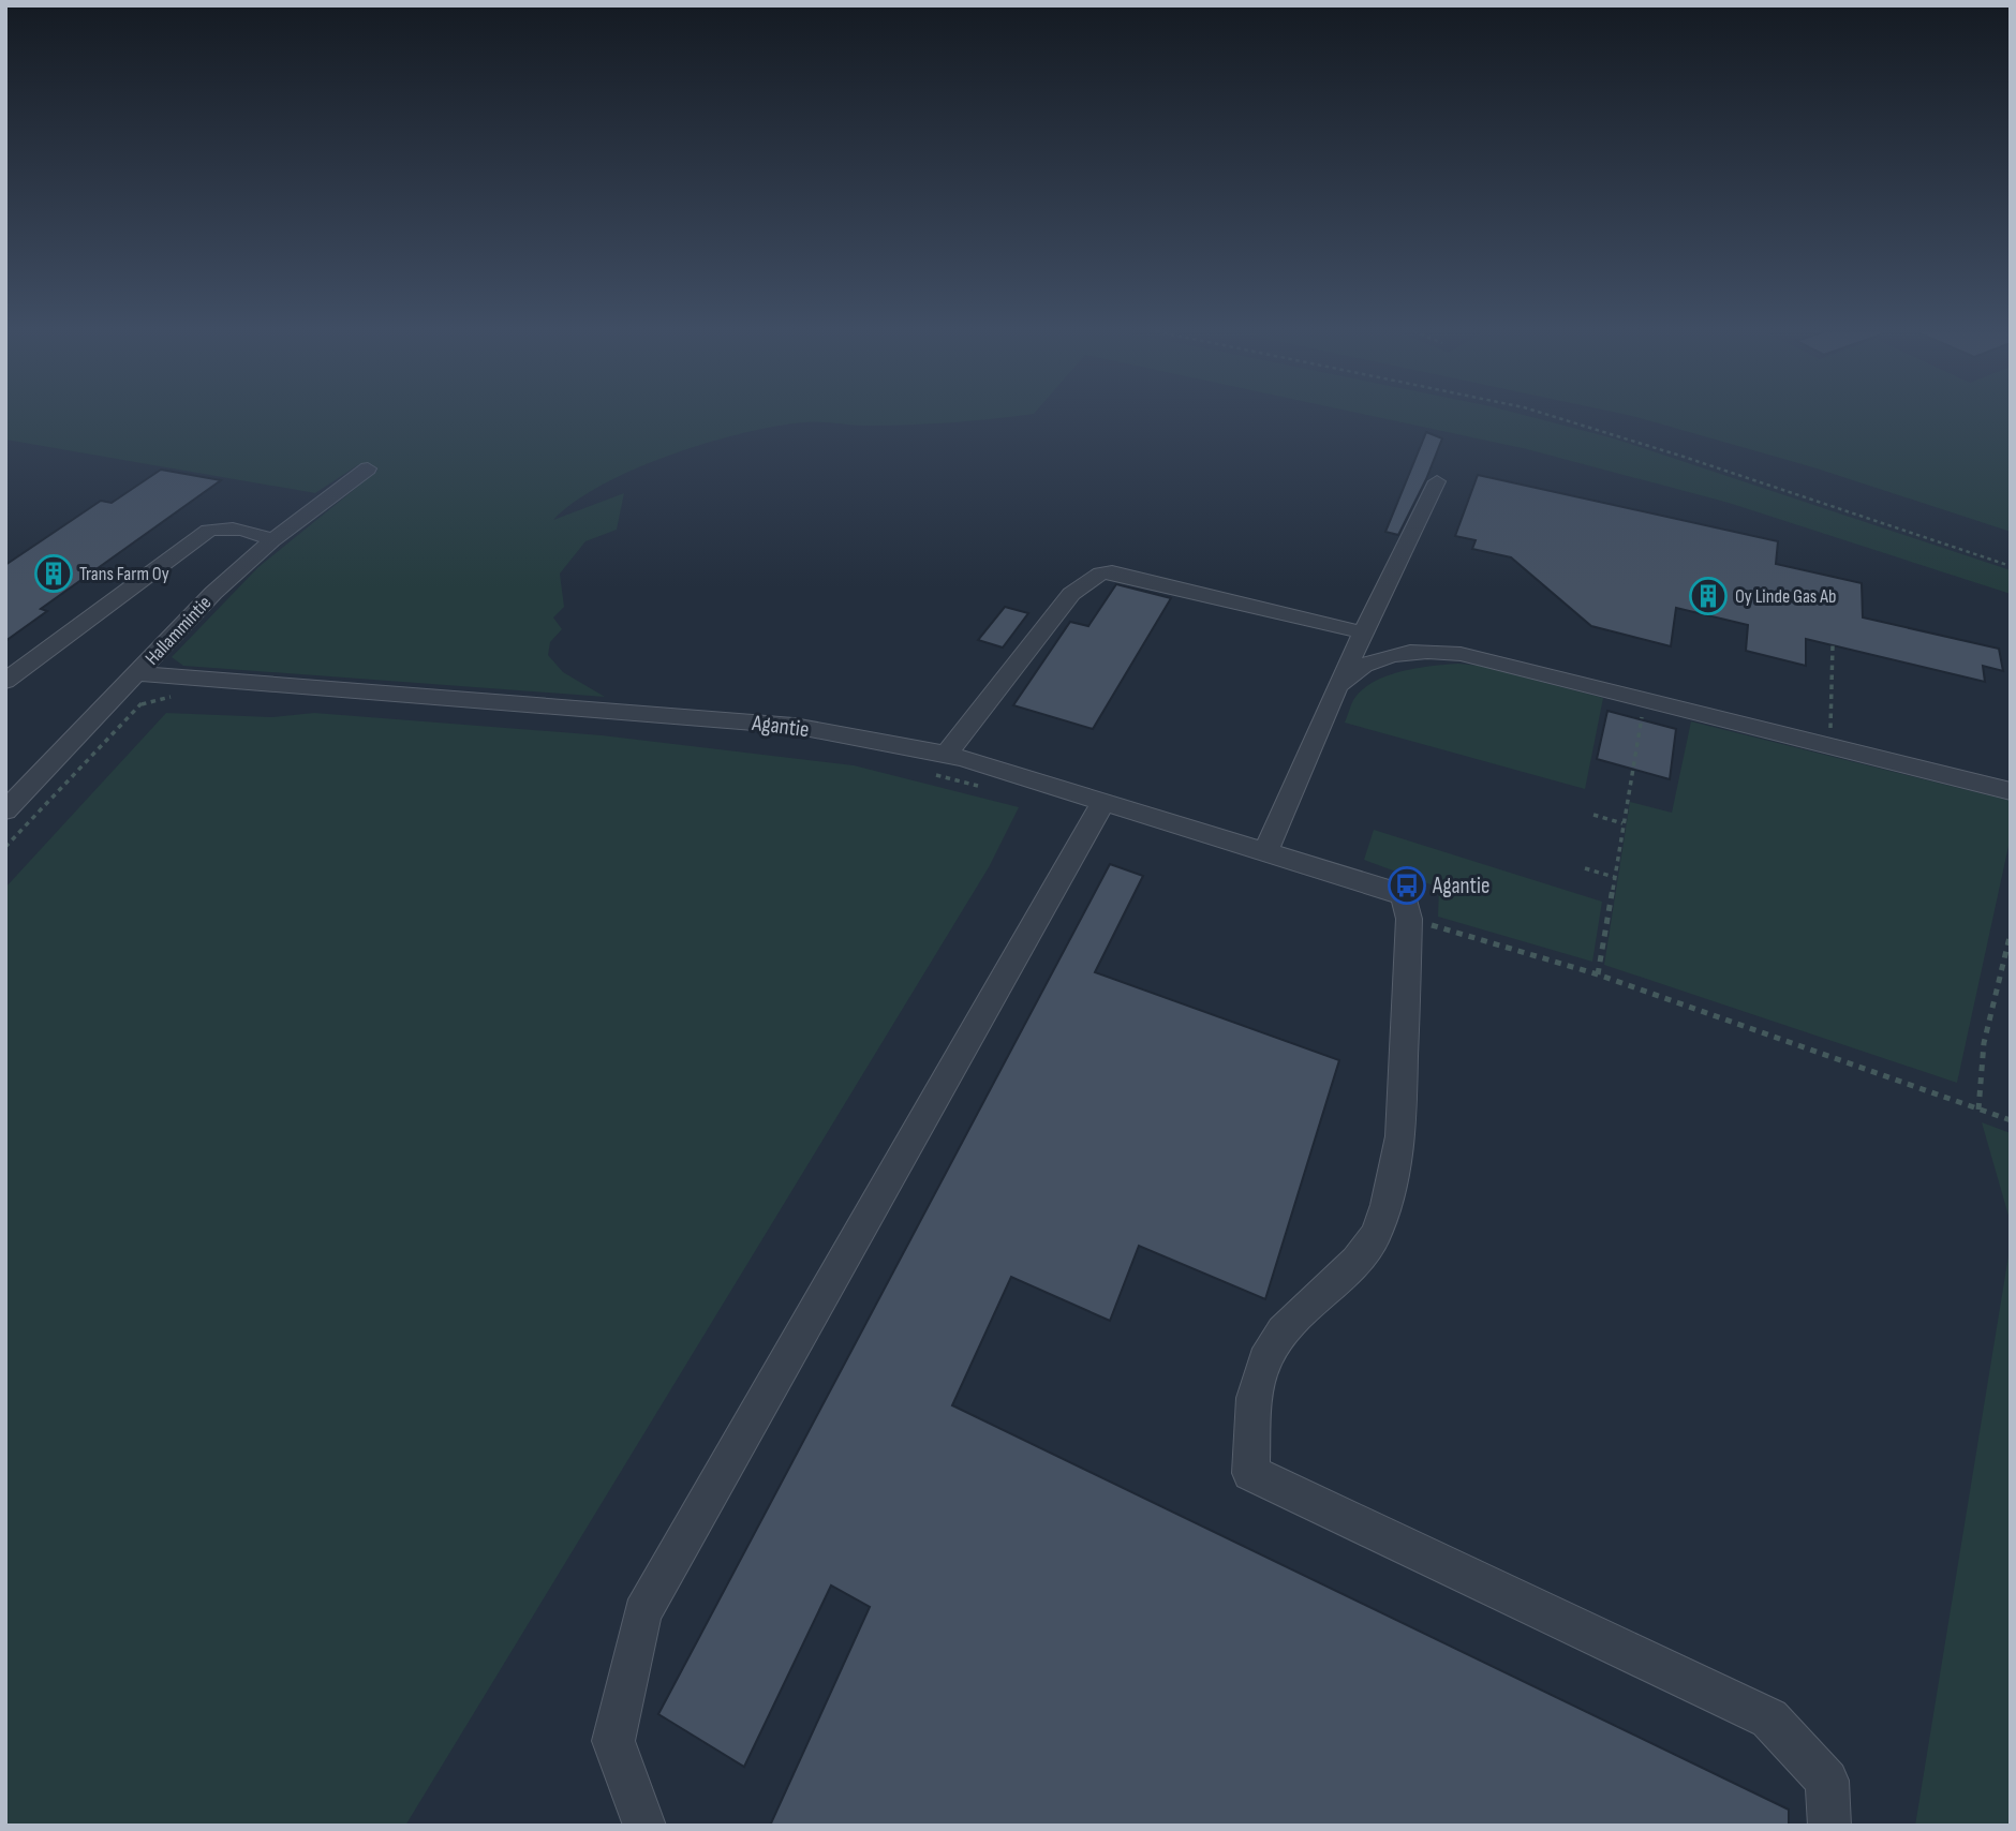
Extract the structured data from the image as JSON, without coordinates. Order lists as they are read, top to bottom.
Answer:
{
  "streets": {
    "street": ["Hallammintie", "Agantie"]
  },
  "crossings": [
    ["Hallammintie", "Agantie"]
  ],
  "places": {
    "building": ["Trans Farm Oy", "Oy Linde Gas Ab"],
    "bus stop": ["Agantie"]
  }
}
